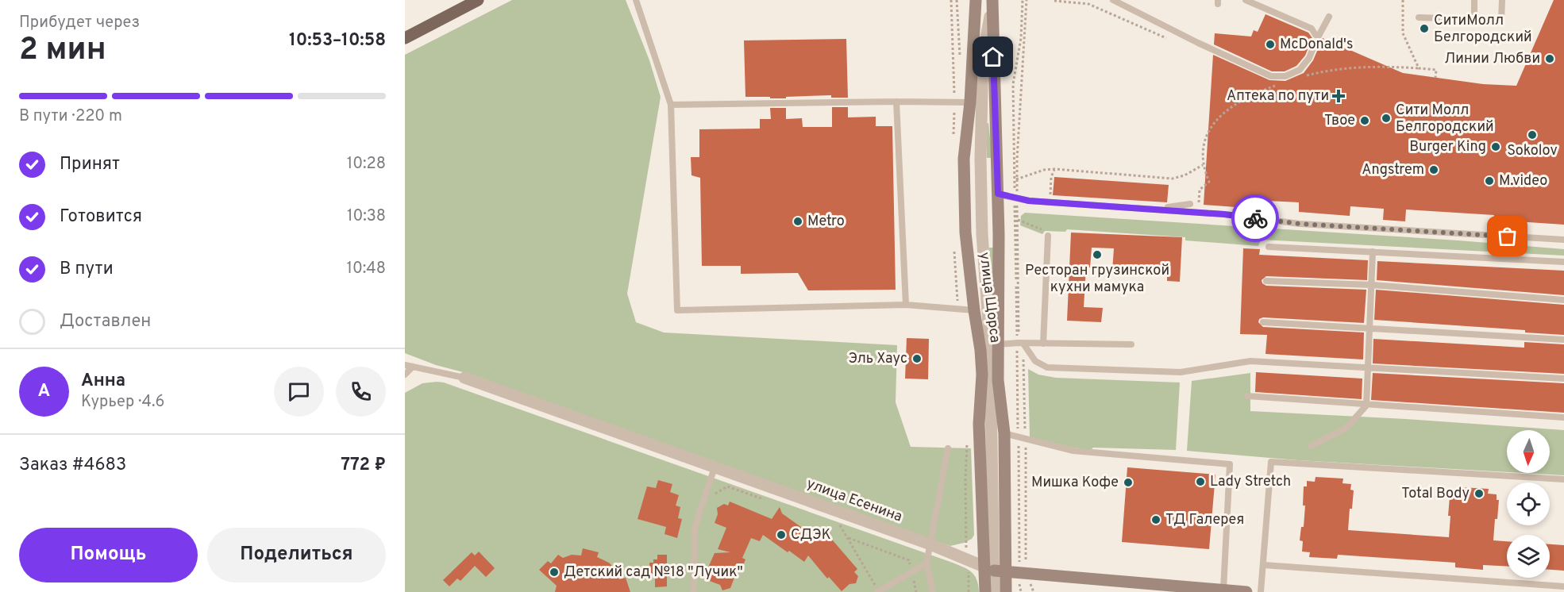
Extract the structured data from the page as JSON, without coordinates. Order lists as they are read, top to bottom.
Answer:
{
  "streets": {
    "main road": ["улица Щорса", "улица Есенина"]
  },
  "crossings": [
    ["улица Щорса", "улица Есенина"]
  ],
  "places": {
    "other": [
      "СитиМолл Белгородский",
      "McDonald's",
      "Линии Любви",
      "Сити Молл Белгородский",
      "Твое",
      "Sokolov",
      "Burger King",
      "Angstrem",
      "M.video",
      "Metro",
      "Ресторан грузинской кухни мамука",
      "Эль Хаус",
      "Lady Stretch",
      "Мишка Кофе",
      "Total Body",
      "ТД Галерея",
      "СДЭК",
      "Детский сад №18 \"Лучик\""
    ],
    "health": ["Аптека по пути"]
  },
  "north": "bottom",
  "page": {
    "heading": ["2 мин", "Прибудет через", "10:53–10:58"],
    "panel": [
      "Анна",
      "Курьер · 4.6",
      "Заказ #4683",
      "772 ₽"
    ],
    "bar": "В пути · 220 m",
    "list": [
      ["Принят", "10:28"],
      ["Готовится", "10:38"],
      ["В пути", "10:48"],
      "Доставлен"
    ],
    "round": "А",
    "buttons": ["Помощь", "Поделиться"]
  }
}
